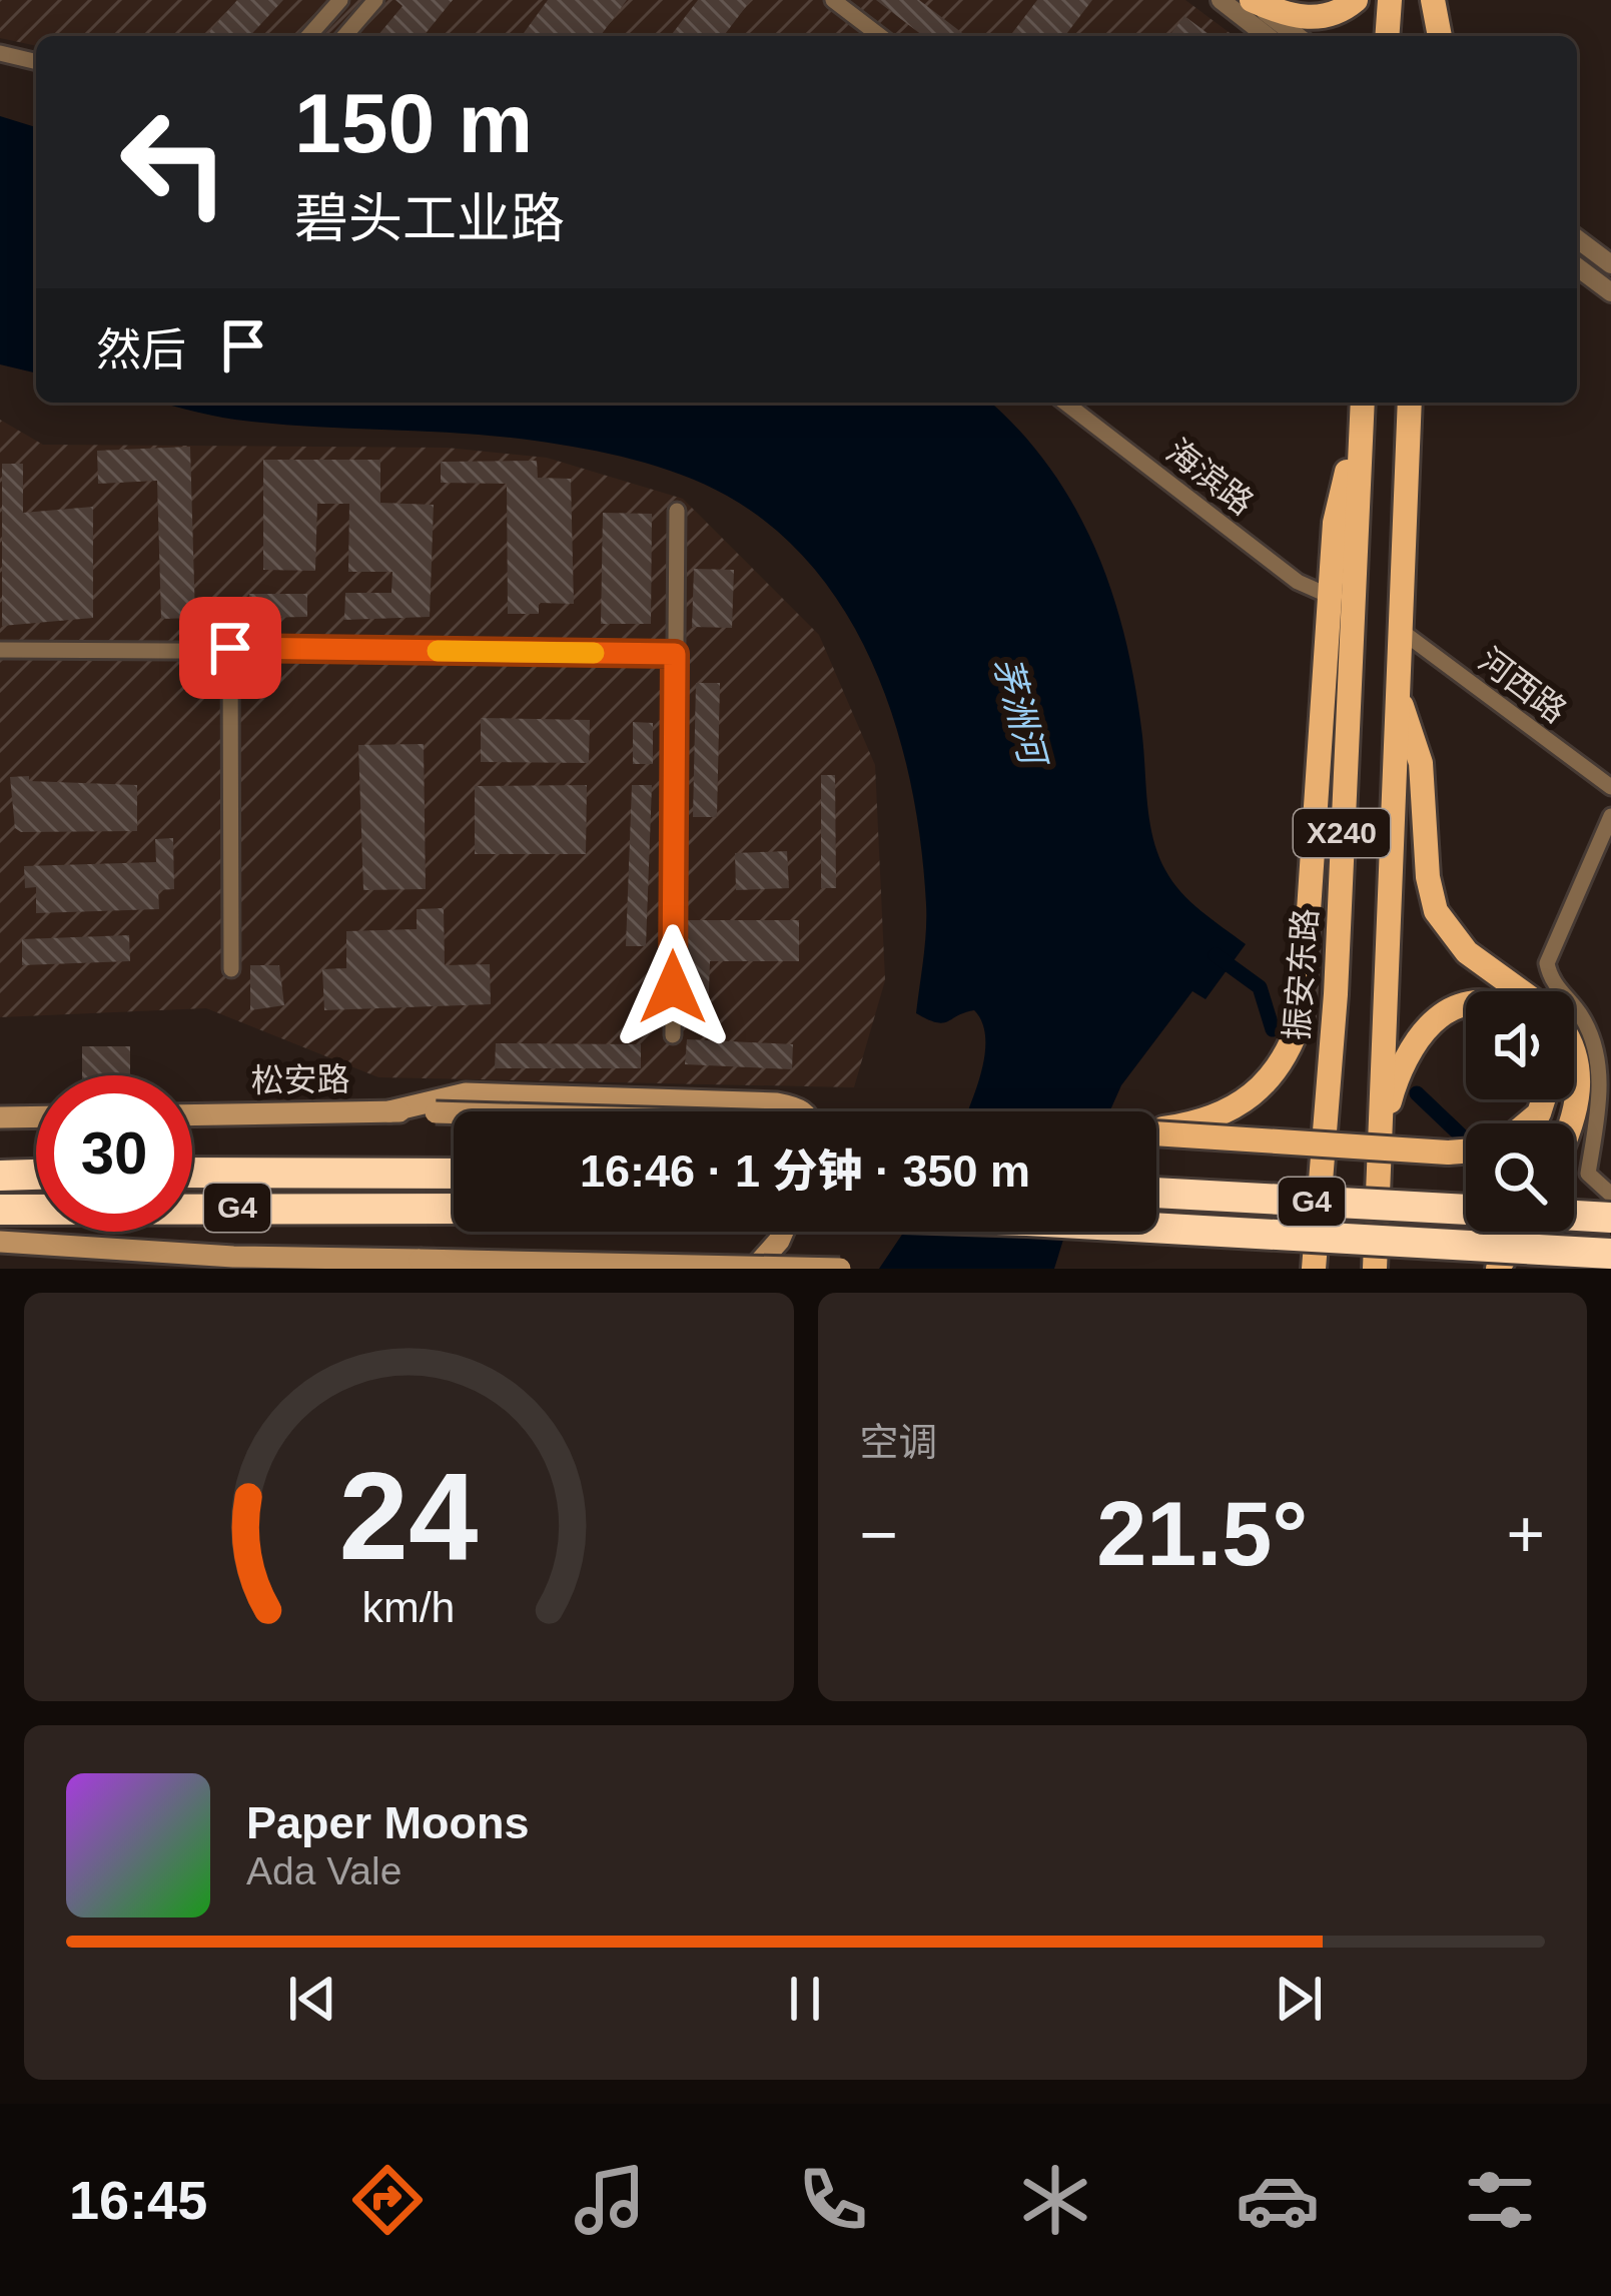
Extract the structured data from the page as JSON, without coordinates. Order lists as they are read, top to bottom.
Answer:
{
  "streets": {
    "highway": ["G4"],
    "main road": ["X240", "振安东路", "松安路"],
    "street": ["海滨路", "河西路"]
  },
  "crossings": [
    ["河西路", "X240"]
  ],
  "water": ["茅洲河"],
  "page": {
    "turn": ["150 m", "碧头工业路"],
    "then": "然后",
    "limit": "30",
    "trip": "16:46 · 1 分钟 · 350 m",
    "tile": "空调",
    "heat": ["−", "21.5°", "+"],
    "song": ["Paper Moons", "Ada Vale"],
    "tabs": "16:45",
    "gauge": ["24", "km/h"]
  }
}
